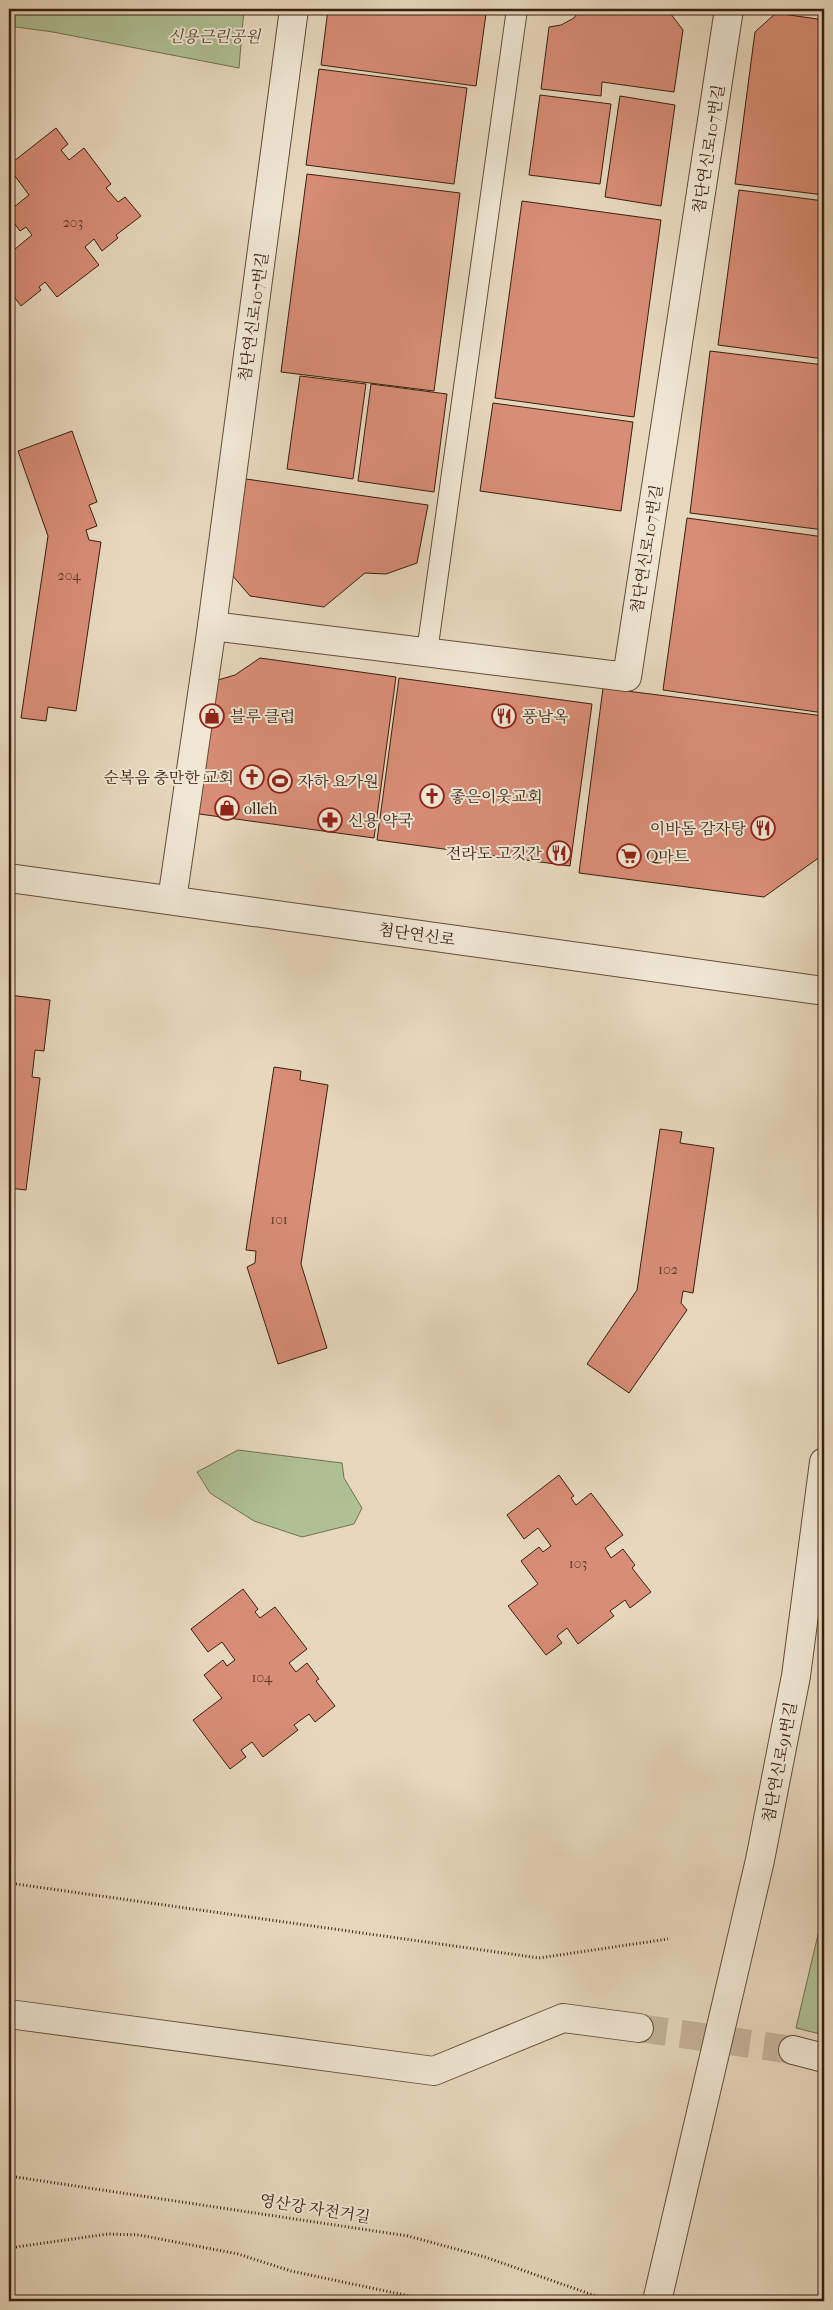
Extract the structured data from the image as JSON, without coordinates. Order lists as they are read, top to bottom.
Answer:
{
  "streets": {
    "street": ["첨단연신로107번길", "첨단연신로", "첨단연신로91번길"],
    "path": ["영산강 자전거길"]
  },
  "crossings": [
    ["첨단연신로107번길", "첨단연신로"]
  ],
  "parks": ["신용근린공원"],
  "places": {
    "shop": ["블루 클럽", "olleh"],
    "restaurant": ["풍남옥", "이바돔 감자탕", "전라도 고깃간"],
    "church": ["순복음 충만한 교회", "좋은이웃교회"],
    "sports": ["자하 요가원"],
    "pharmacy": ["신용 약국"],
    "supermarket": ["Q마트"]
  },
  "house_numbers": [
    "203",
    "204",
    "101",
    "102",
    "103",
    "104"
  ]
}
